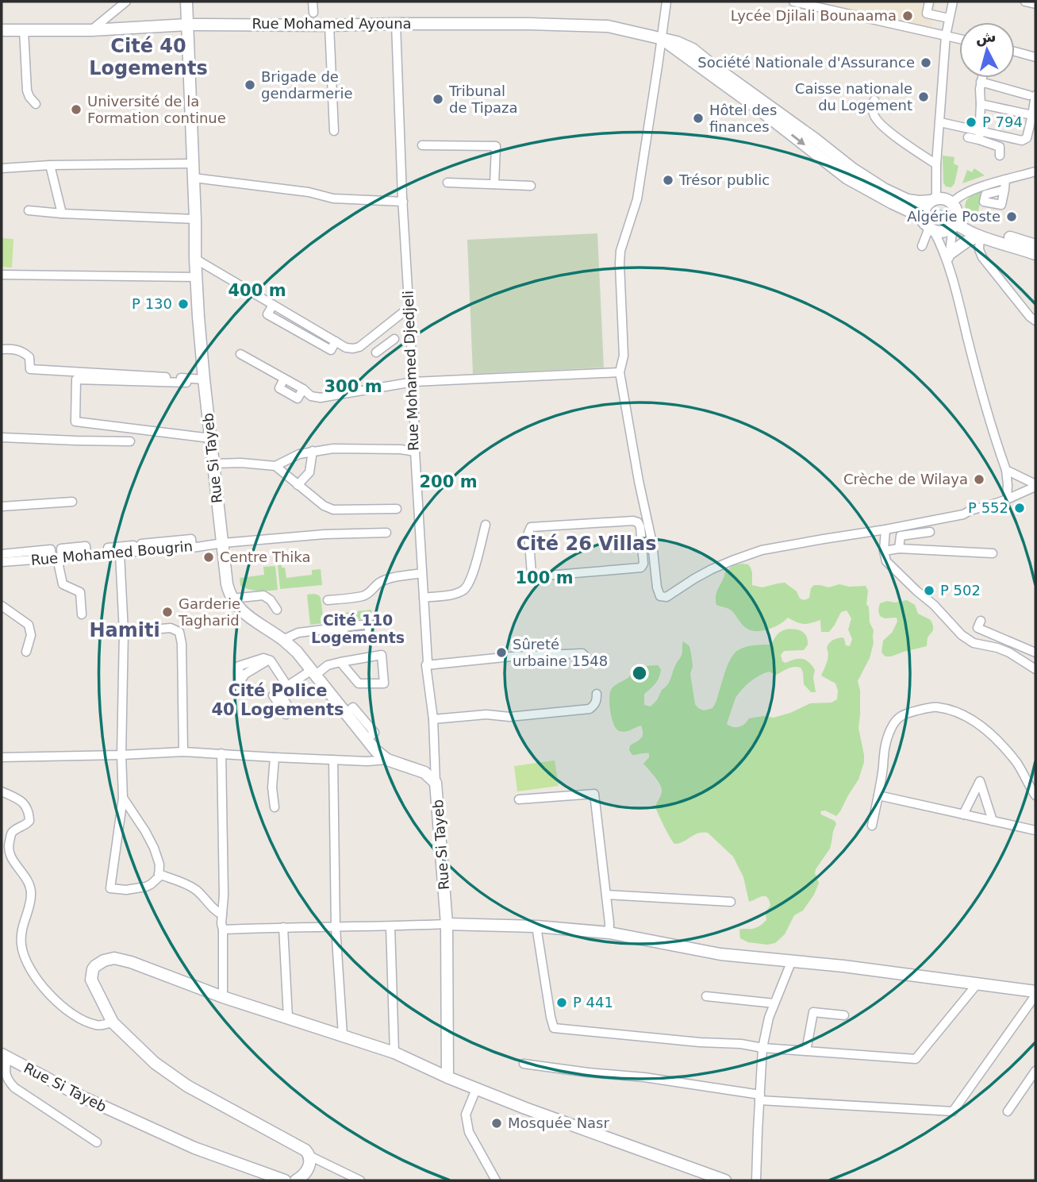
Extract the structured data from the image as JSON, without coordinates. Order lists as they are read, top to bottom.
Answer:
{
  "streets": {
    "main road": ["Rue Mohamed Ayouna", "Rue Si Tayeb"],
    "street": ["Rue Mohamed Djedjeli", "Rue Mohamed Bougrin"]
  },
  "crossings": [
    ["Rue Mohamed Ayouna", "Rue Mohamed Djedjeli"],
    ["Rue Mohamed Ayouna", "Rue Si Tayeb"],
    ["Rue Mohamed Djedjeli", "Rue Si Tayeb"],
    ["Rue Si Tayeb", "Rue Mohamed Bougrin"]
  ],
  "districts": [
    "Cité 40 Logements",
    "Cité 26 Villas",
    "Cité 110 Logements",
    "Hamiti",
    "Cité Police 40 Logements"
  ],
  "places": [
    "Lycée Djilali Bounaama",
    "Société Nationale d'Assurance",
    "Brigade de gendarmerie",
    "Caisse nationale du Logement",
    "Tribunal de Tipaza",
    "Université de la Formation continue",
    "Hôtel des finances",
    "P 794",
    "Trésor public",
    "Algérie Poste",
    "P 130",
    "Crèche de Wilaya",
    "P 552",
    "Centre Thika",
    "P 502",
    "Garderie Tagharid",
    "Sûreté urbaine 1548",
    "P 441",
    "Mosquée Nasr"
  ],
  "north": "top",
  "rings": [
    "400 m",
    "300 m",
    "200 m",
    "100 m"
  ]
}
